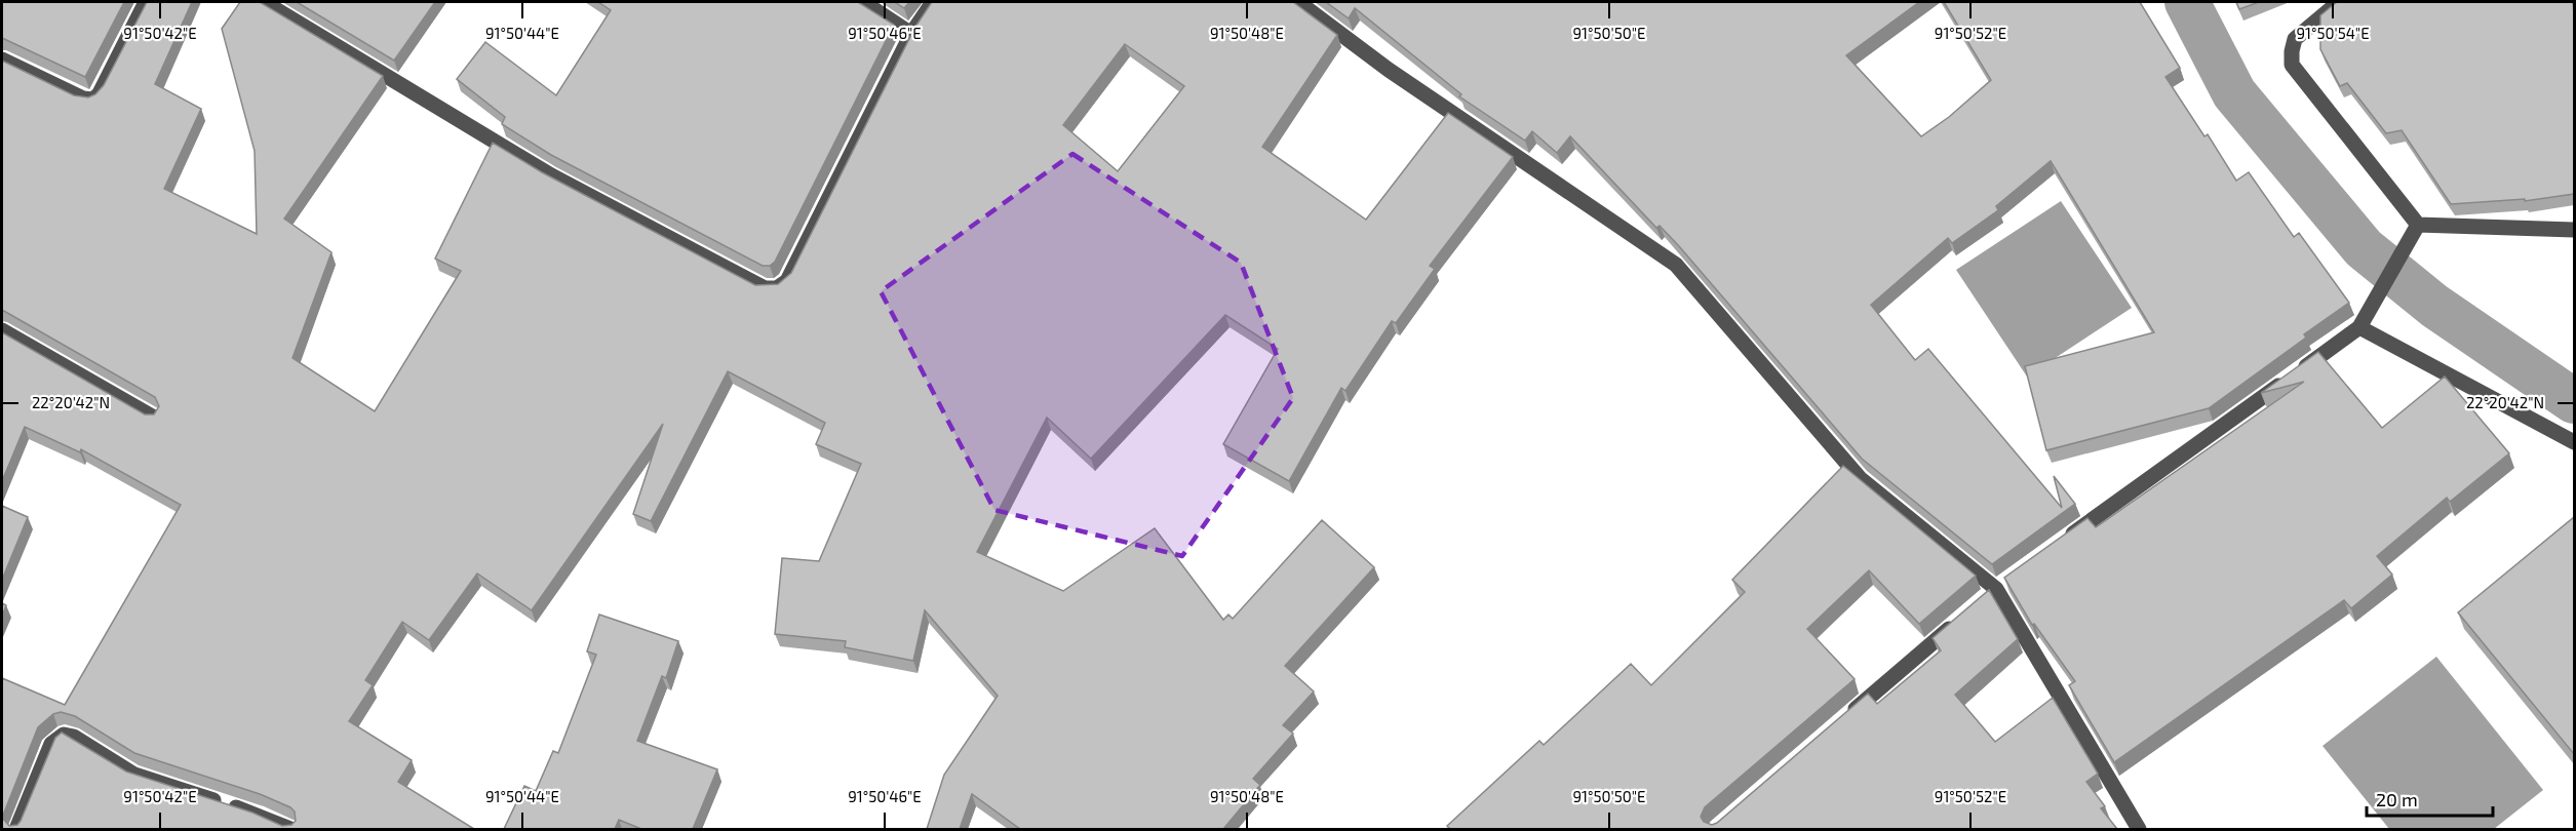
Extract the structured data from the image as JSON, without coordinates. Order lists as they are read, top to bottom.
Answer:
{
  "scale_bar": "20 m",
  "coordinates": [
    "91°50'42\"E",
    "91°50'44\"E",
    "91°50'46\"E",
    "91°50'48\"E",
    "91°50'50\"E",
    "91°50'52\"E",
    "91°50'54\"E",
    "22°20'42\"N"
  ]
}
